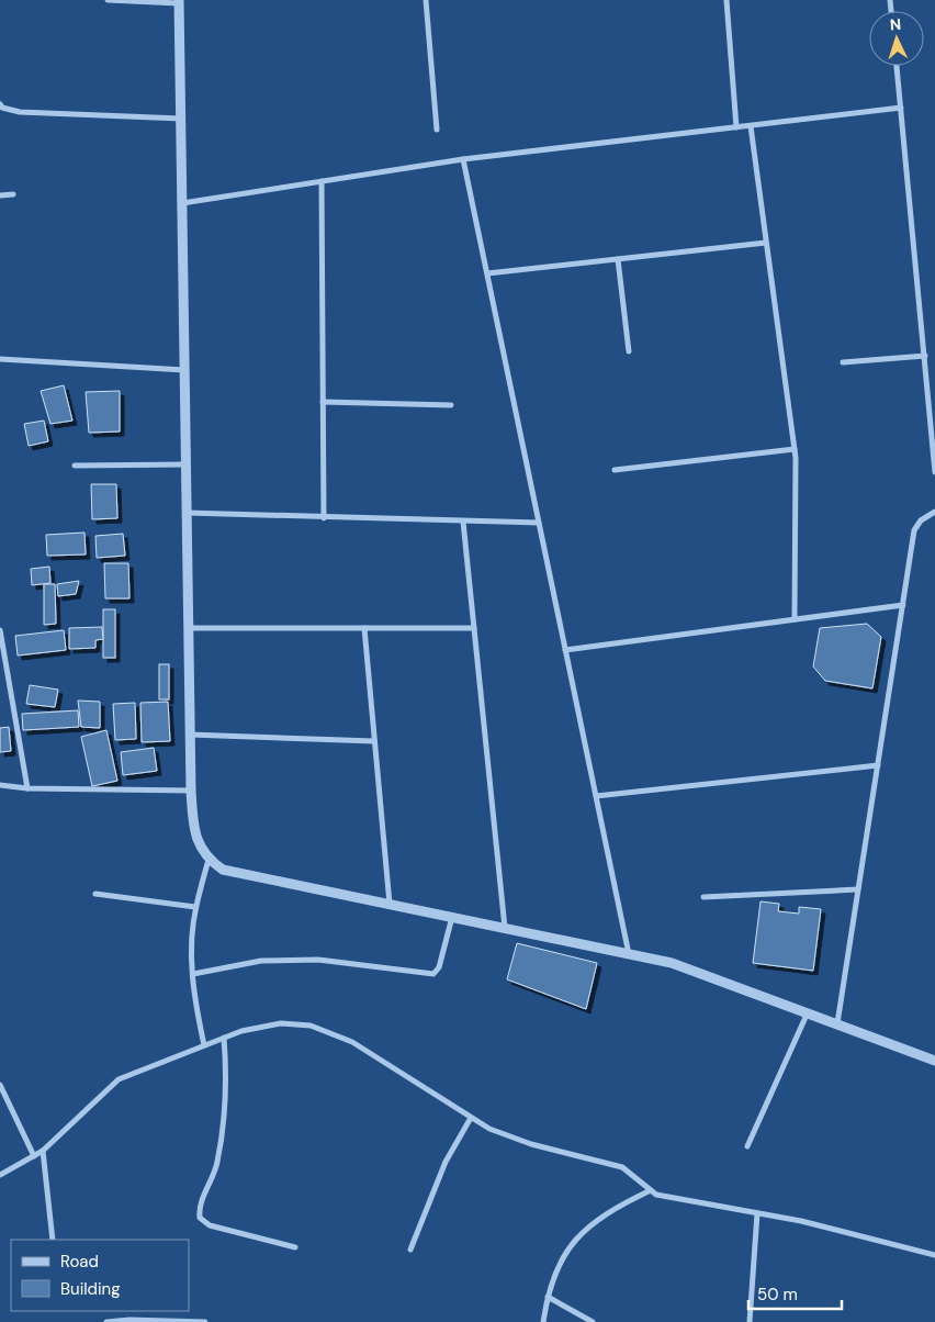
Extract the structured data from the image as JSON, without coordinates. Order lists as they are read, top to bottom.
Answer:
{
  "legend": ["Road", "Building"],
  "scale_bar": "50 m",
  "north": "top"
}
